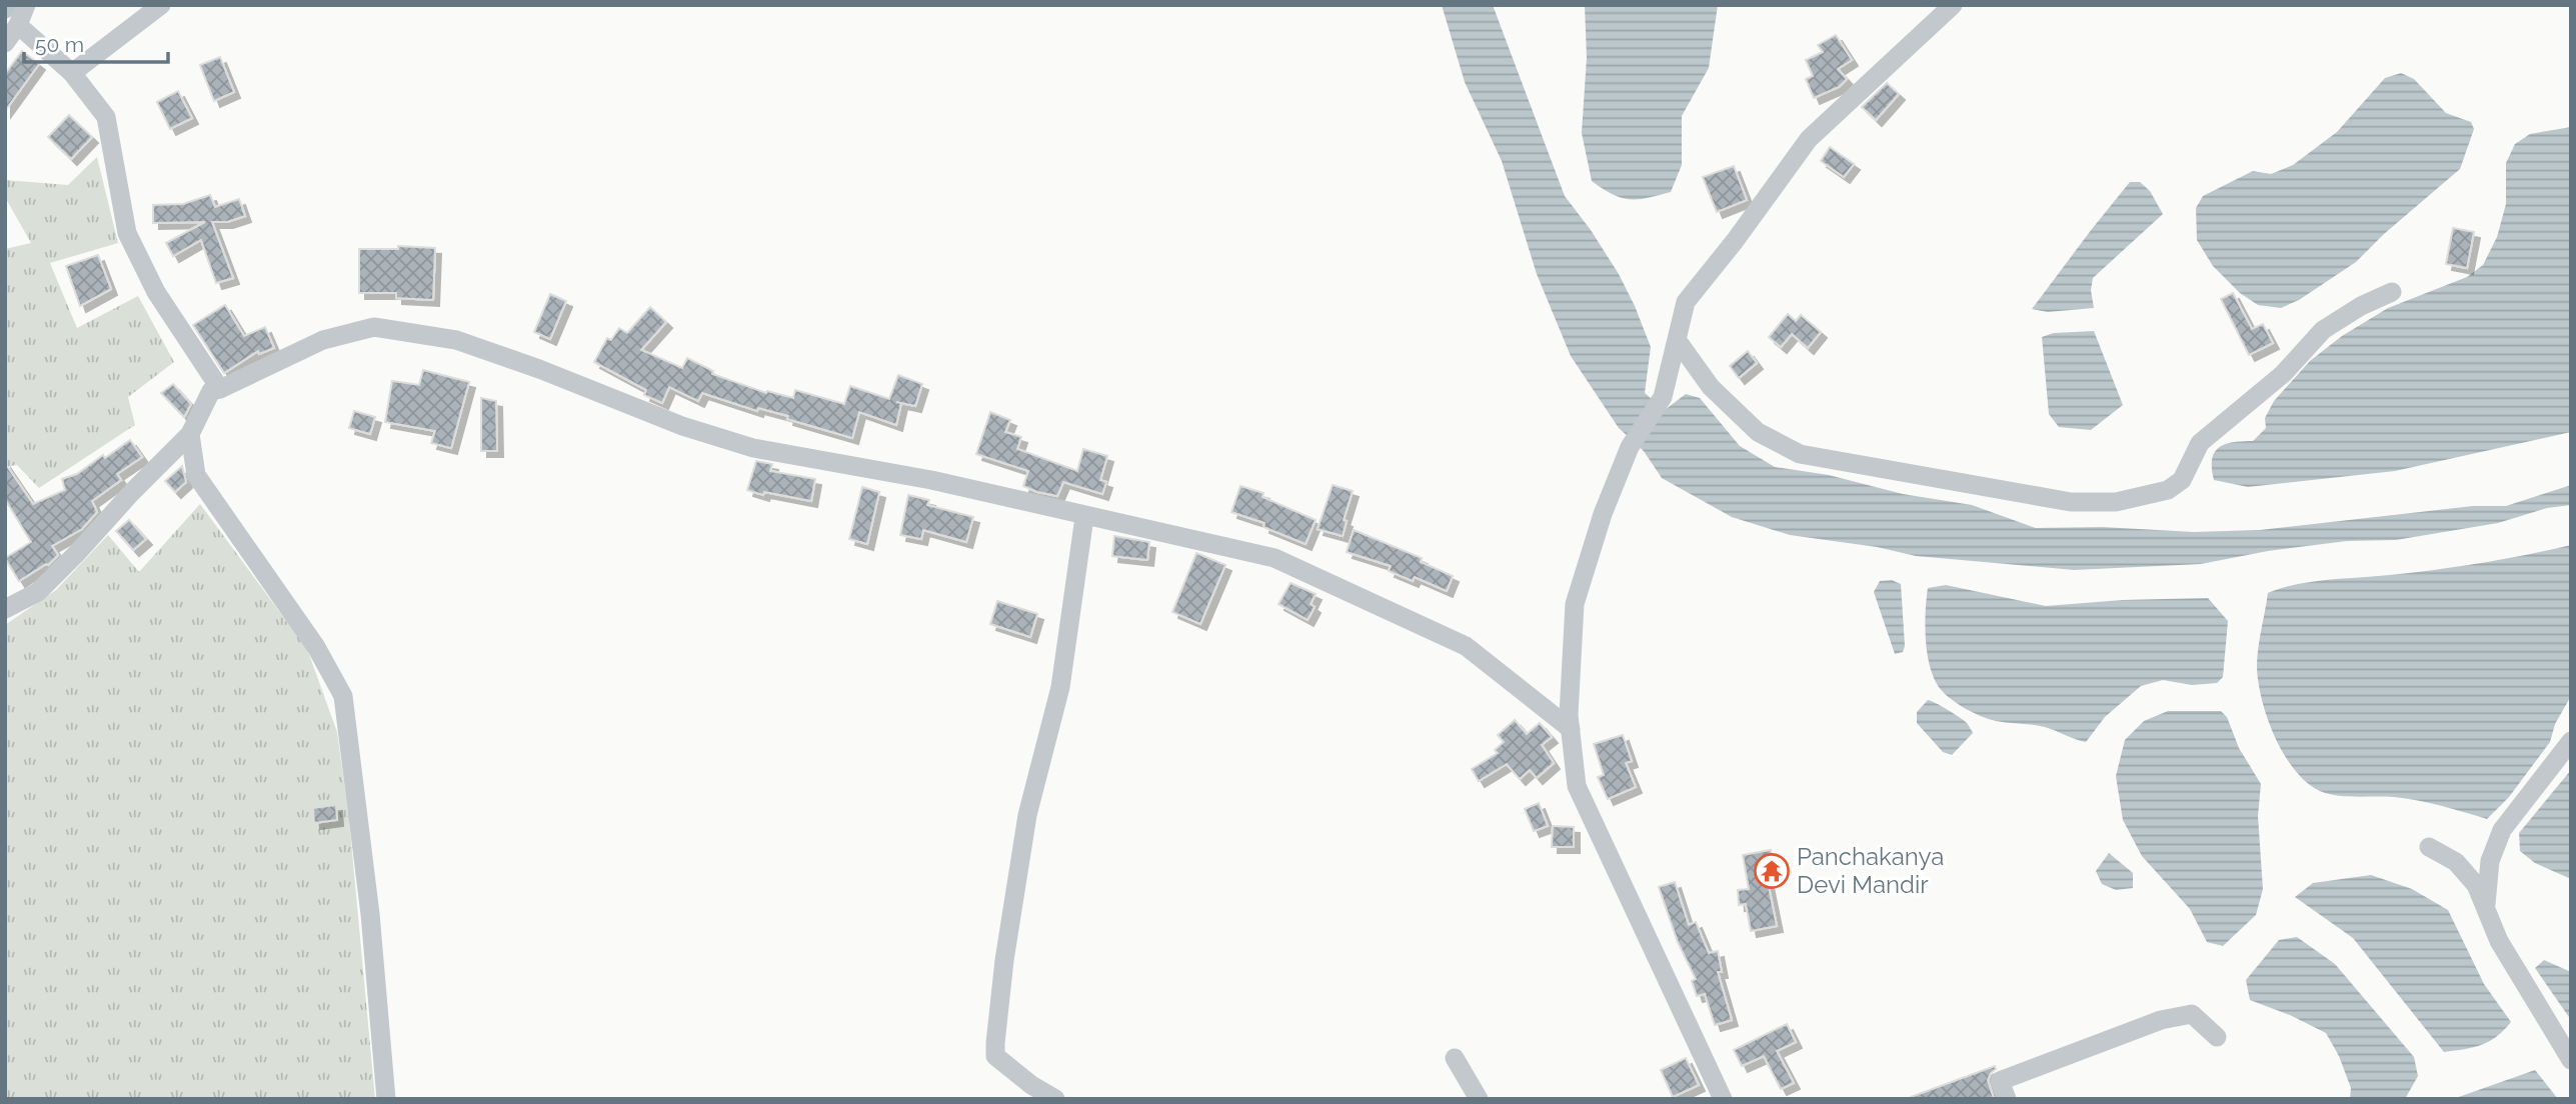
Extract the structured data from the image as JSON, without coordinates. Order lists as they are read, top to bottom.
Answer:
{
  "places": {
    "temple": ["Panchakanya Devi Mandir"]
  },
  "scale_bar": "50 m"
}
